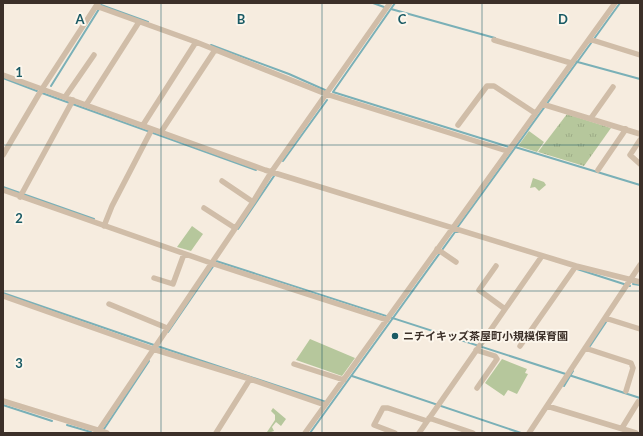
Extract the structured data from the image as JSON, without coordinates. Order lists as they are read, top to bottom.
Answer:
{
  "places": ["ニチイキッズ茶屋町小規模保育園"],
  "grid": {
    "columns": [
      "A",
      "B",
      "C",
      "D"
    ],
    "rows": ["1", "2", "3"]
  }
}
